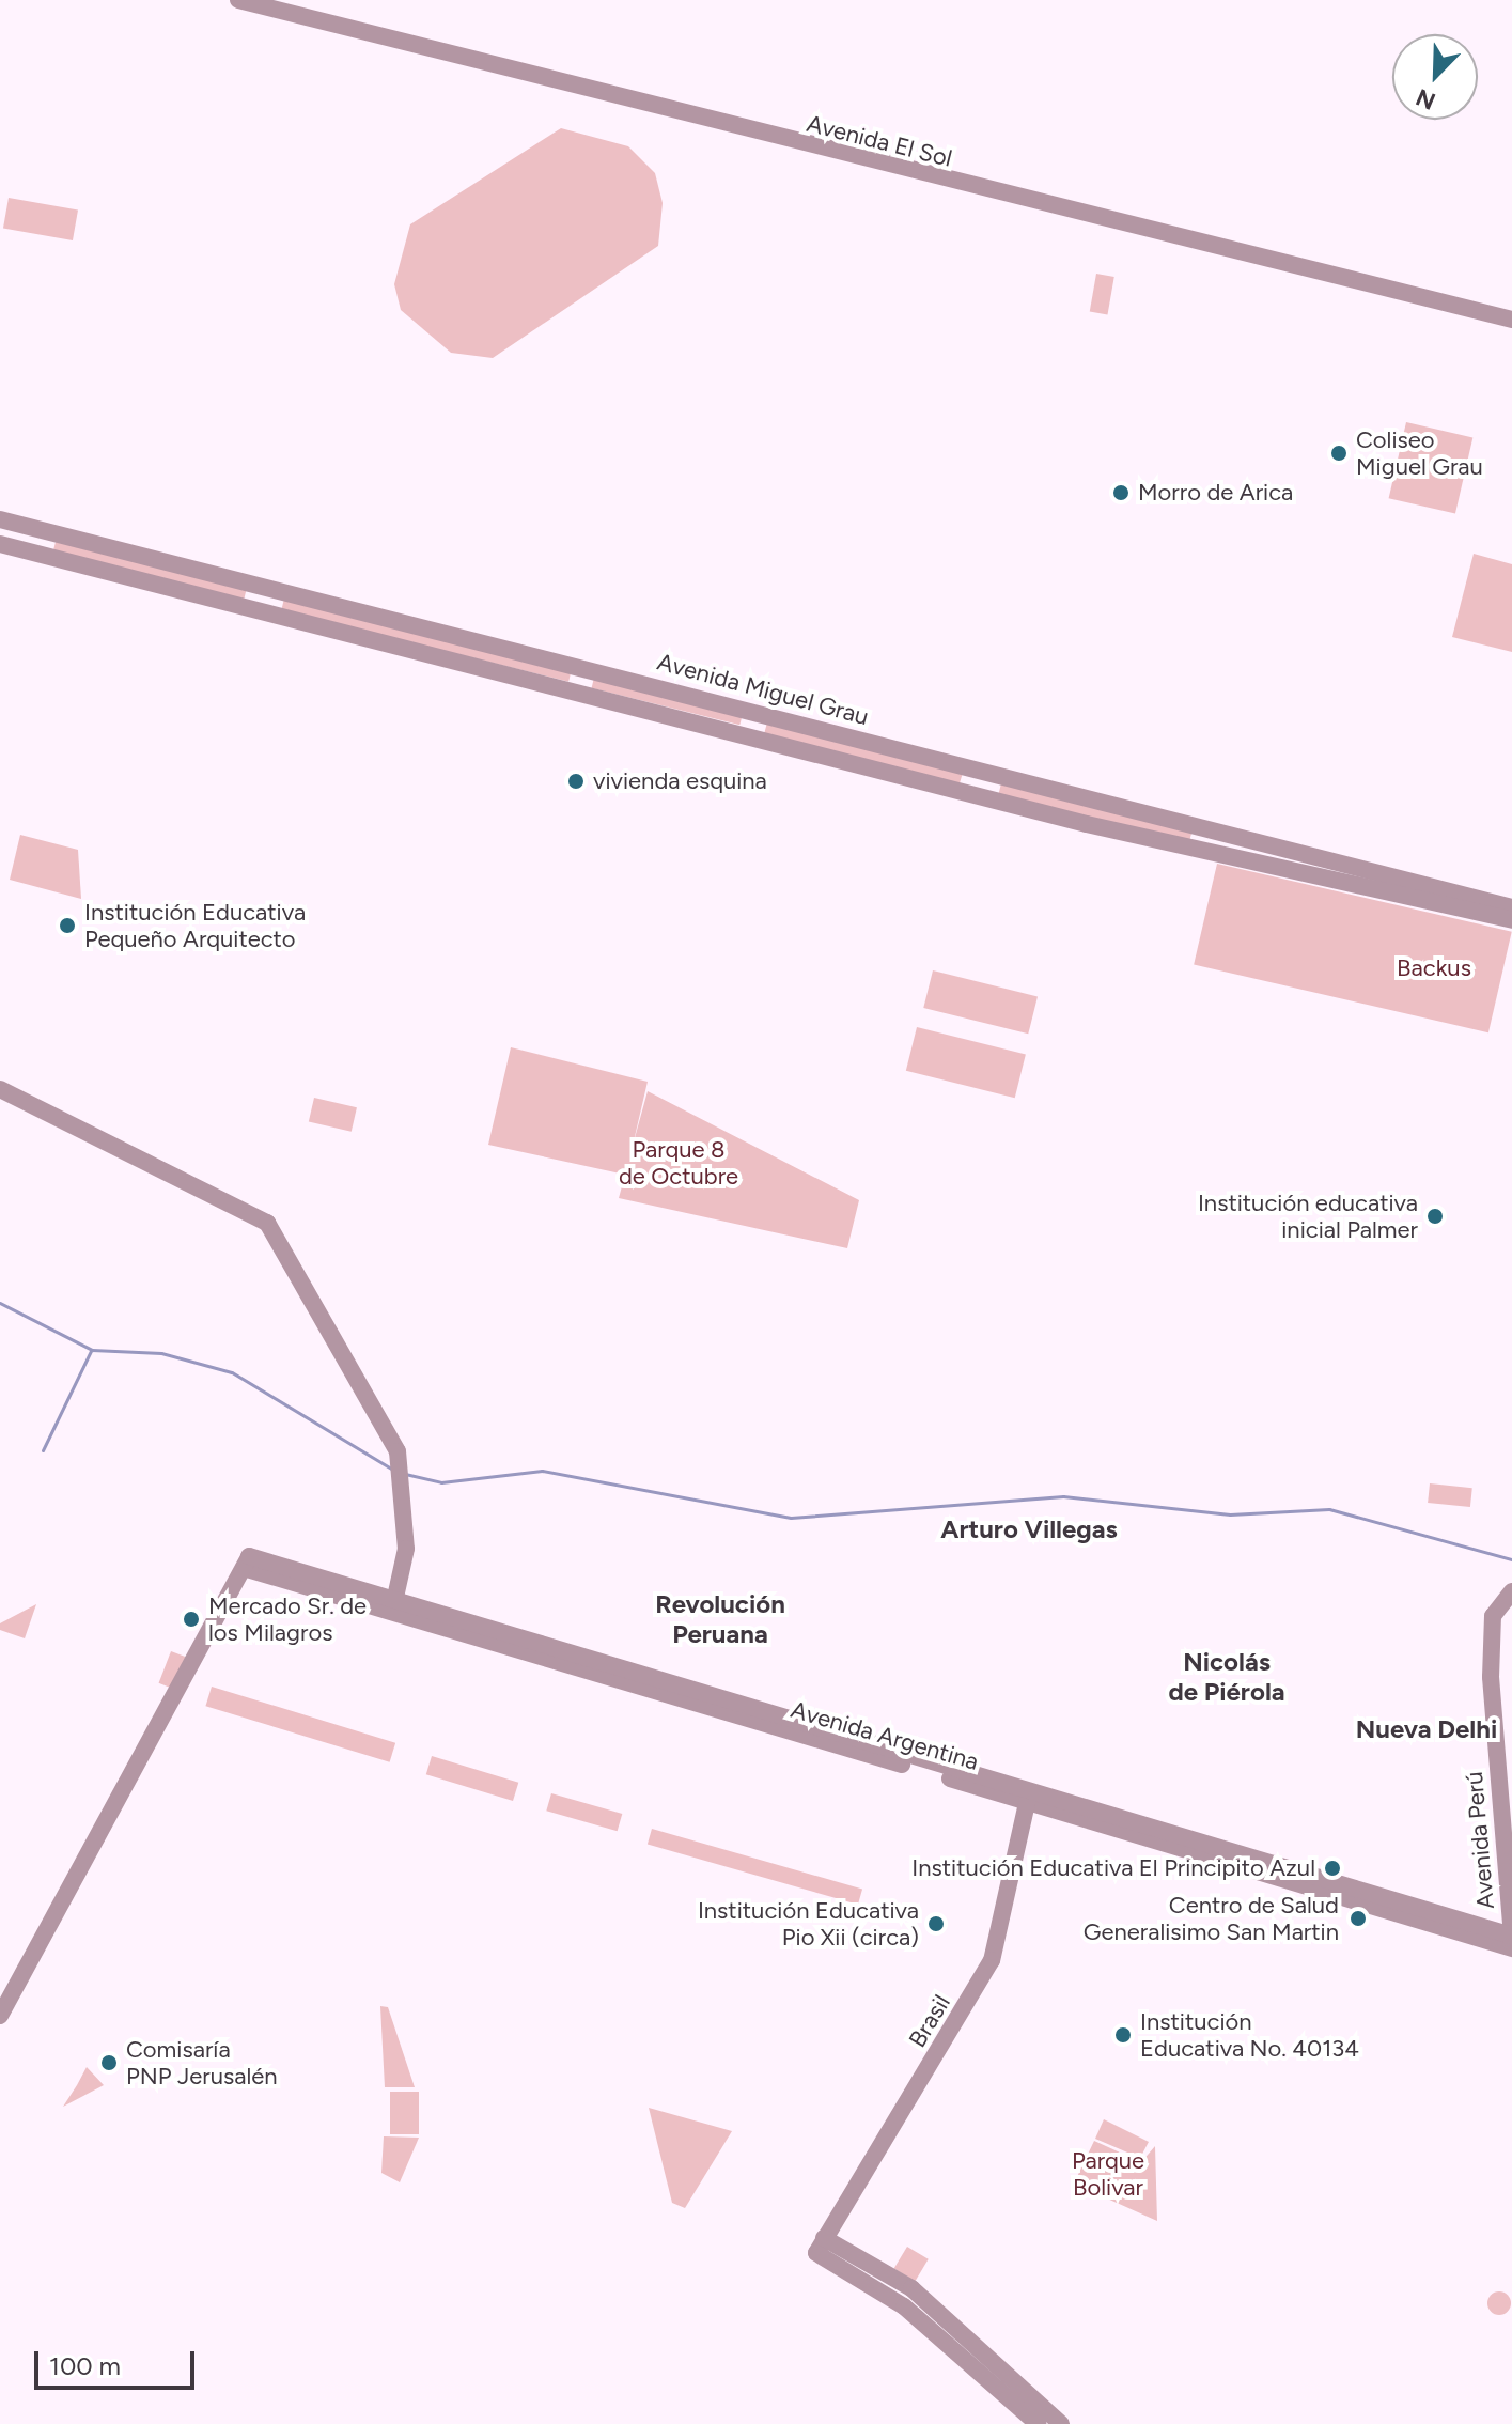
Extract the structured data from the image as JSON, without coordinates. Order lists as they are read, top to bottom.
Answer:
{
  "streets": {
    "street": [
      "Avenida El Sol",
      "Avenida Miguel Grau",
      "Avenida Argentina",
      "Avenida Perú",
      "Brasil"
    ]
  },
  "crossings": [
    ["Avenida Argentina", "Avenida Perú"],
    ["Avenida Argentina", "Brasil"]
  ],
  "districts": [
    "Arturo Villegas",
    "Revolución Peruana",
    "Nicolás de Piérola",
    "Nueva Delhi"
  ],
  "parks": ["Backus", "Parque 8 de Octubre", "Parque Bolivar"],
  "places": [
    "Coliseo Miguel Grau",
    "Morro de Arica",
    "vivienda esquina",
    "Institución Educativa Pequeño Arquitecto",
    "Institución educativa inicial Palmer",
    "Mercado Sr. de los Milagros",
    "Institución Educativa El Principito Azul",
    "Centro de Salud Generalisimo San Martin",
    "Institución Educativa Pio Xii (circa)",
    "Institución Educativa No. 40134",
    "Comisaría PNP Jerusalén"
  ],
  "scale_bar": "100 m",
  "north": "bottom left"
}
